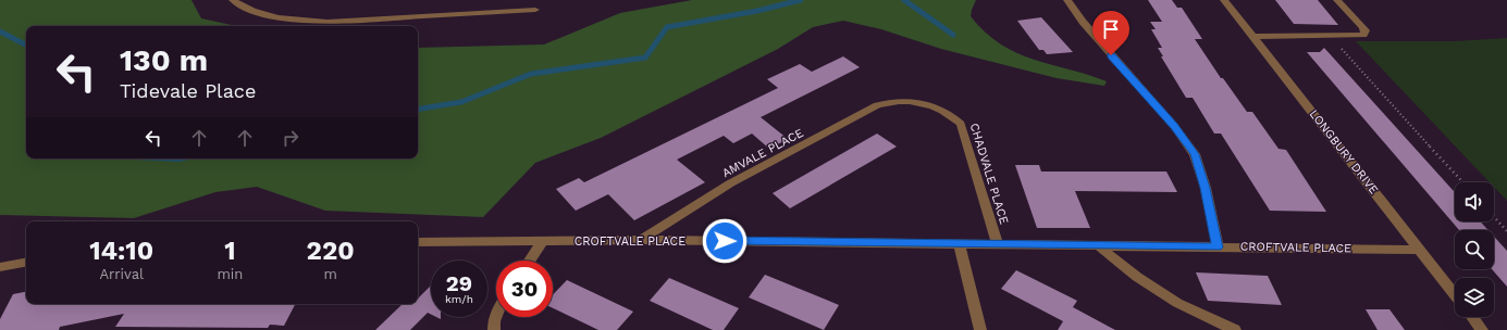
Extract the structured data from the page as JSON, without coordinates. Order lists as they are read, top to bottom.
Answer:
{
  "streets": {
    "street": [
      "LONGBURY DRIVE",
      "AMVALE PLACE",
      "CHADVALE PLACE",
      "CROFTVALE PLACE"
    ]
  },
  "crossings": [
    ["LONGBURY DRIVE", "CROFTVALE PLACE"],
    ["AMVALE PLACE", "CHADVALE PLACE"],
    ["AMVALE PLACE", "CROFTVALE PLACE"],
    ["CHADVALE PLACE", "CROFTVALE PLACE"]
  ],
  "page": {
    "turn": ["130 m", "Tidevale Place"],
    "eta": [
      "14:10",
      "Arrival",
      "1",
      "min",
      "220",
      "m"
    ],
    "speed": "29 km/h",
    "limit": "30"
  }
}
